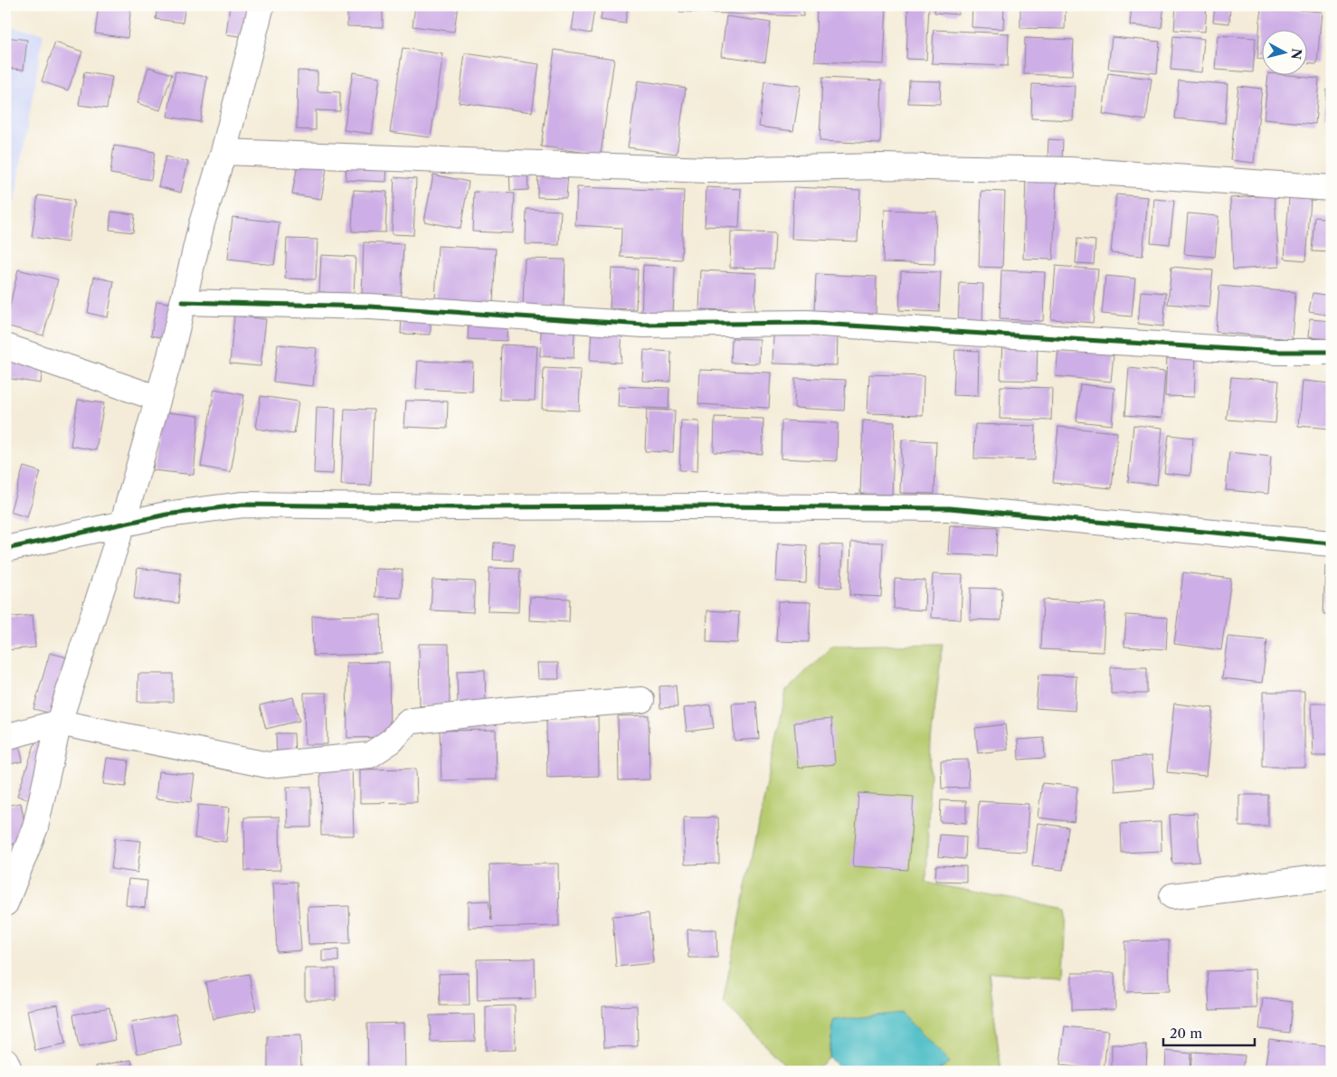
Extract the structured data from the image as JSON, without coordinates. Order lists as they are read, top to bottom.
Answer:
{
  "scale_bar": "20 m",
  "north": "right"
}
